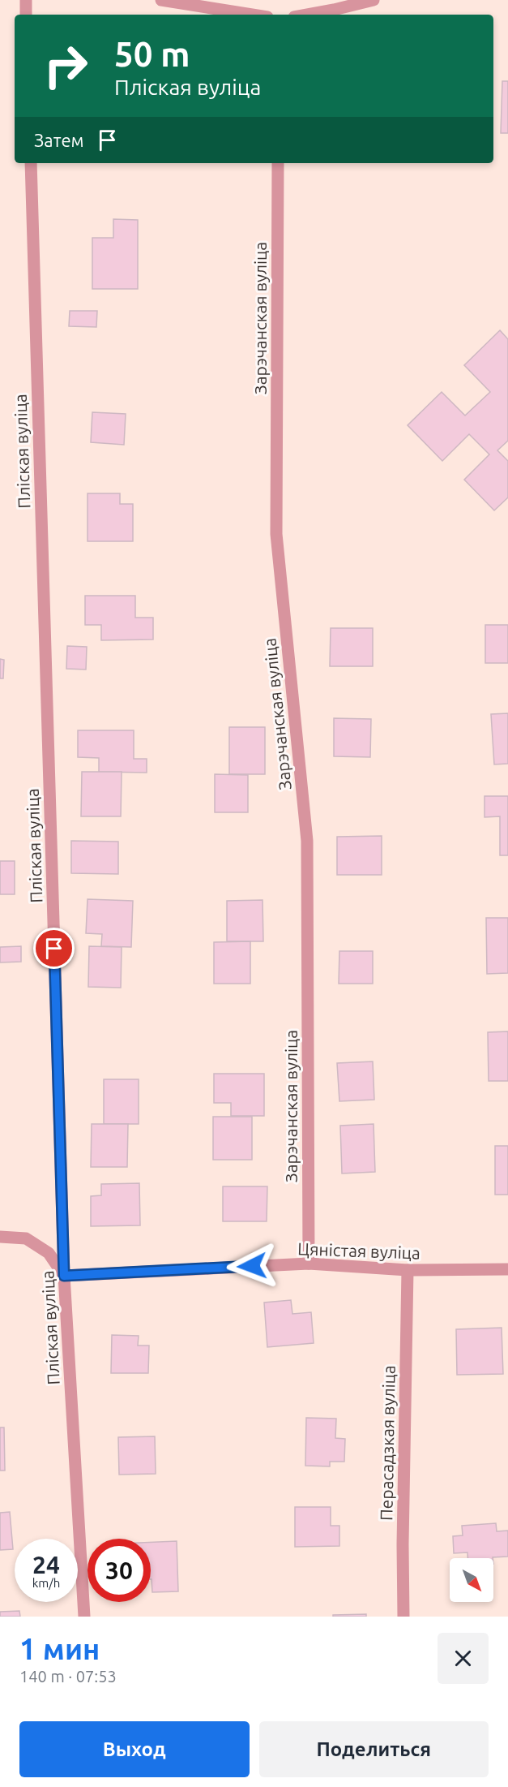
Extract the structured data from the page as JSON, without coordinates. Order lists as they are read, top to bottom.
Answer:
{
  "streets": {
    "street": [
      "Зарэчанская вуліца",
      "Пліская вуліца",
      "Цяністая вуліца",
      "Перасадзкая вуліца"
    ]
  },
  "crossings": [
    ["Зарэчанская вуліца", "Цяністая вуліца"],
    ["Пліская вуліца", "Цяністая вуліца"],
    ["Цяністая вуліца", "Перасадзкая вуліца"]
  ],
  "north": "bottom right",
  "page": {
    "turn": ["50 m", "Пліская вуліца"],
    "then": "Затем",
    "speed": "24 km/h",
    "limit": "30",
    "heading": ["1 мин", "140 m · 07:53"],
    "buttons": ["Выход", "Поделиться"]
  }
}
